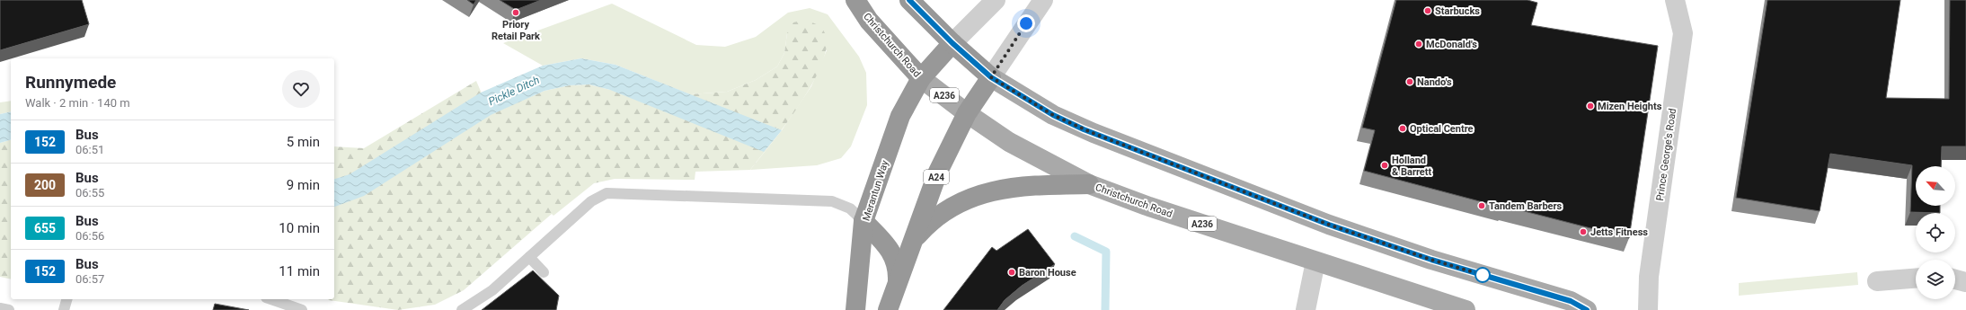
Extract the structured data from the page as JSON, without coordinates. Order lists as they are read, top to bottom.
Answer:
{
  "streets": {
    "highway": ["Christchurch Road", "A24", "Merantun Way"],
    "main road": ["A236"],
    "street": ["Prince George's Road"]
  },
  "crossings": [
    ["Christchurch Road", "A24"],
    ["Christchurch Road", "Merantun Way"]
  ],
  "water": ["Pickle Ditch"],
  "places": [
    "Starbucks",
    "Priory Retail Park",
    "McDonald's",
    "Nando's",
    "Mizen Heights",
    "Optical Centre",
    "Holland & Barrett",
    "Tandem Barbers",
    "Jetts Fitness",
    "Baron House"
  ],
  "lines": ["bus line 152"],
  "north": "top left",
  "page": {
    "heading": ["Runnymede", "Walk · 2 min · 140 m"],
    "list": [
      {
        "mark": "152",
        "name": "Bus",
        "note": "06:51",
        "value": "5 min"
      },
      {
        "mark": "200",
        "name": "Bus",
        "note": "06:55",
        "value": "9 min"
      },
      {
        "mark": "655",
        "name": "Bus",
        "note": "06:56",
        "value": "10 min"
      },
      {
        "mark": "152",
        "name": "Bus",
        "note": "06:57",
        "value": "11 min"
      }
    ]
  }
}
